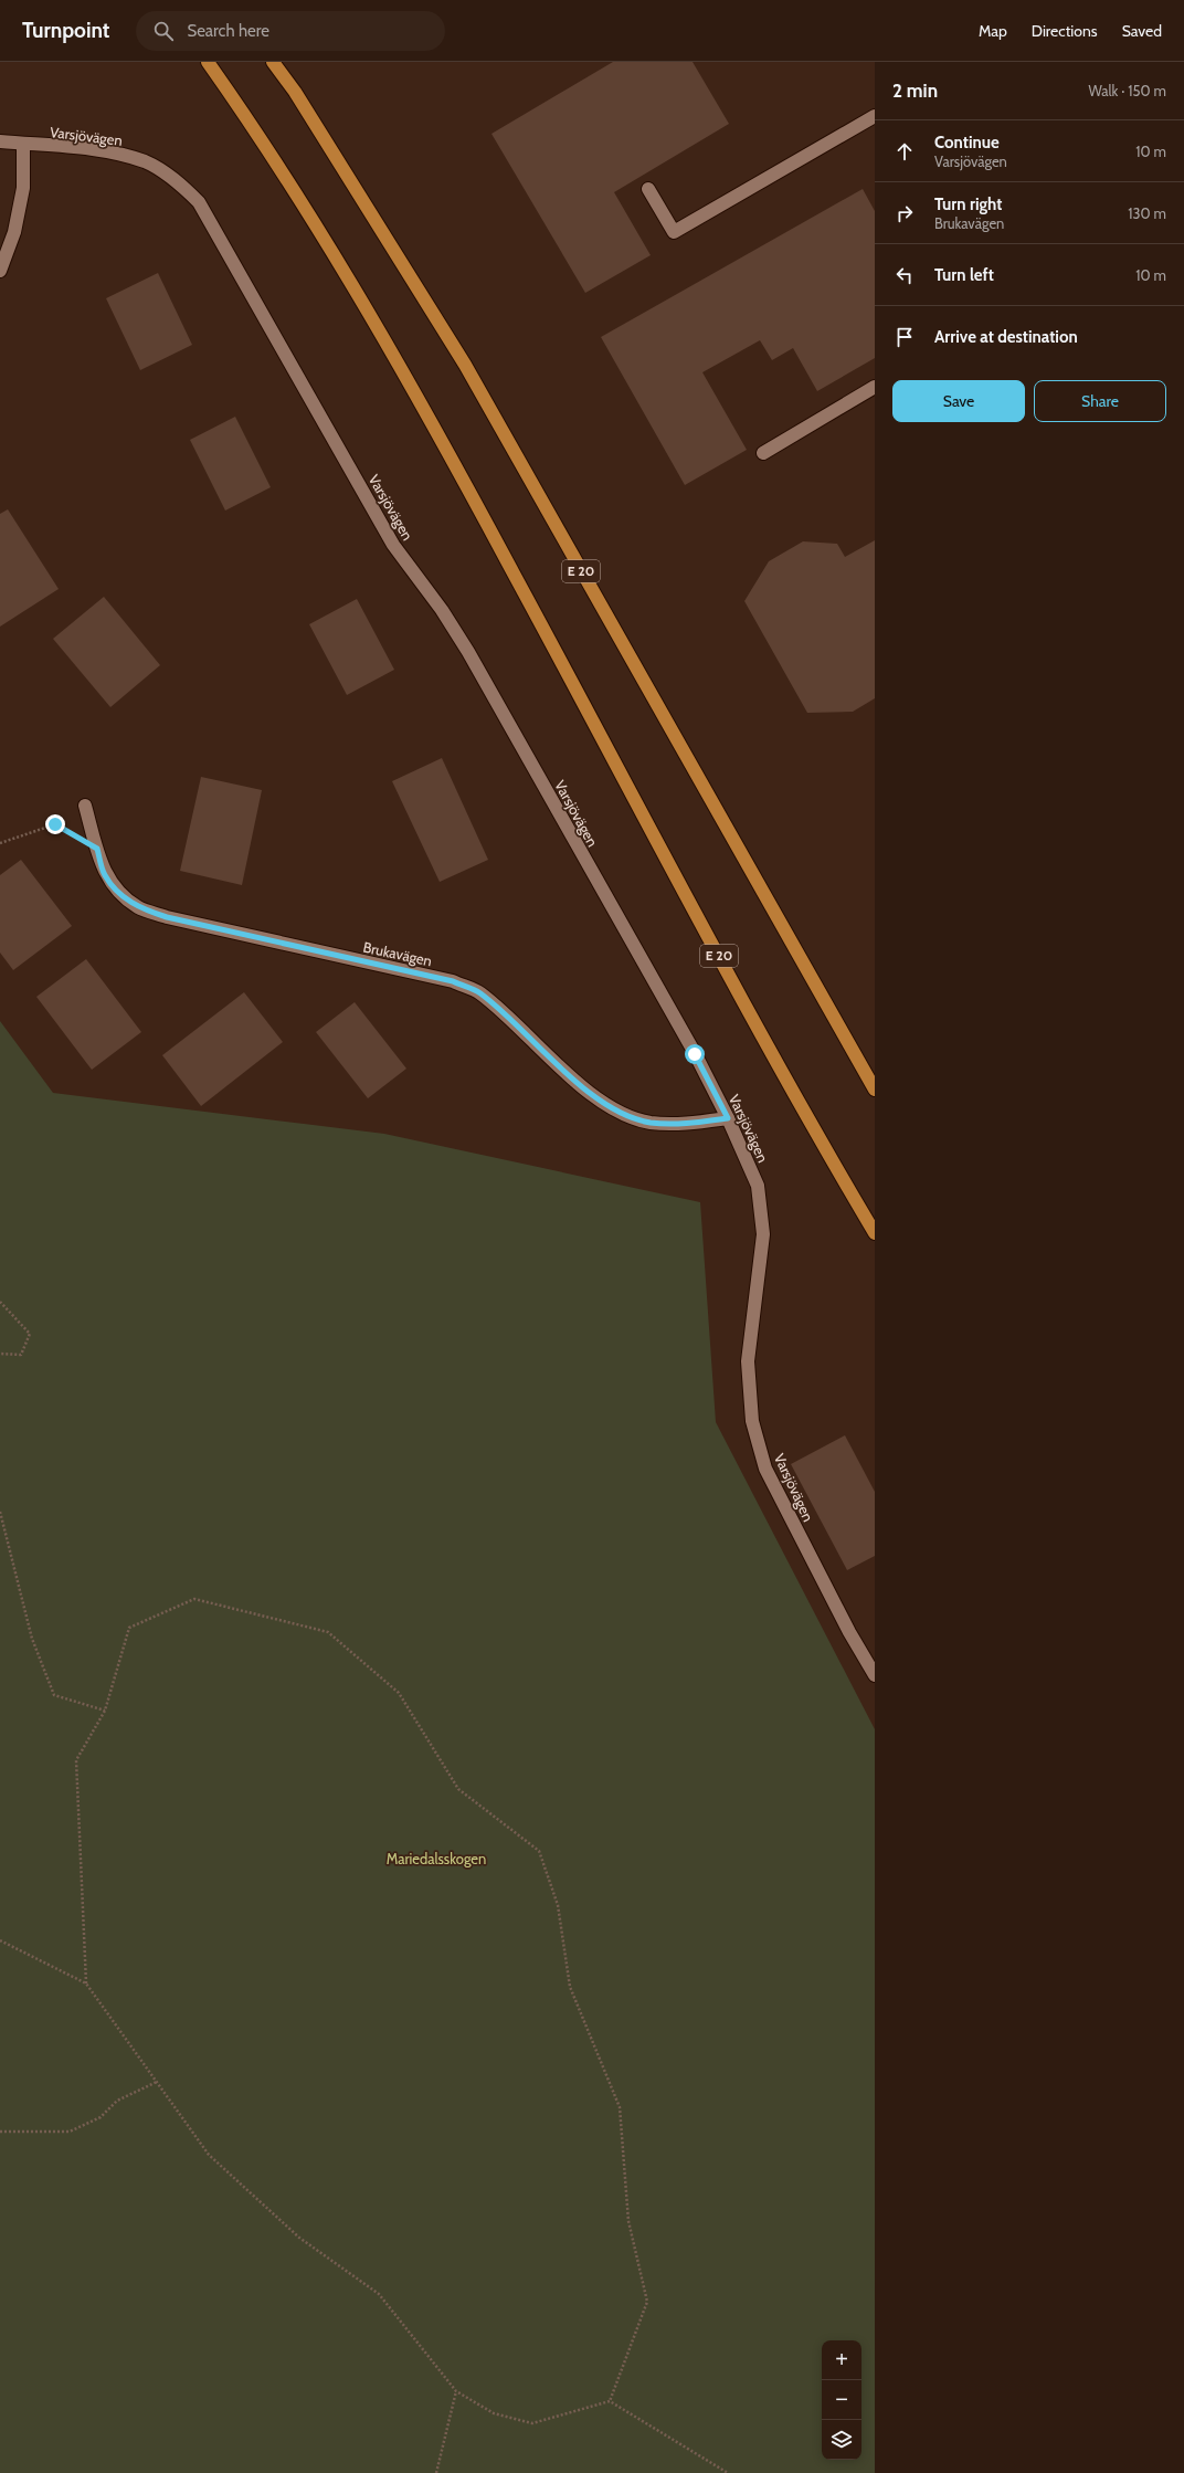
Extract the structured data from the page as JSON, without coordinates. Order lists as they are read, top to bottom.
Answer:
{
  "streets": {
    "highway": ["E 20"],
    "street": ["Varsjövägen", "Brukavägen"]
  },
  "crossings": [
    ["Varsjövägen", "Brukavägen"]
  ],
  "parks": ["Mariedalsskogen"],
  "page": {
    "header": "Turnpoint",
    "search": "Search here",
    "nav": ["Map", "Directions", "Saved"],
    "heading": ["2 min", "Walk · 150 m"],
    "list": [
      ["Continue", "Varsjövägen", "10 m"],
      ["Turn right", "Brukavägen", "130 m"],
      ["Turn left", "10 m"],
      "Arrive at destination"
    ],
    "buttons": ["Save", "Share"],
    "map_buttons": ["+", "−"]
  }
}
